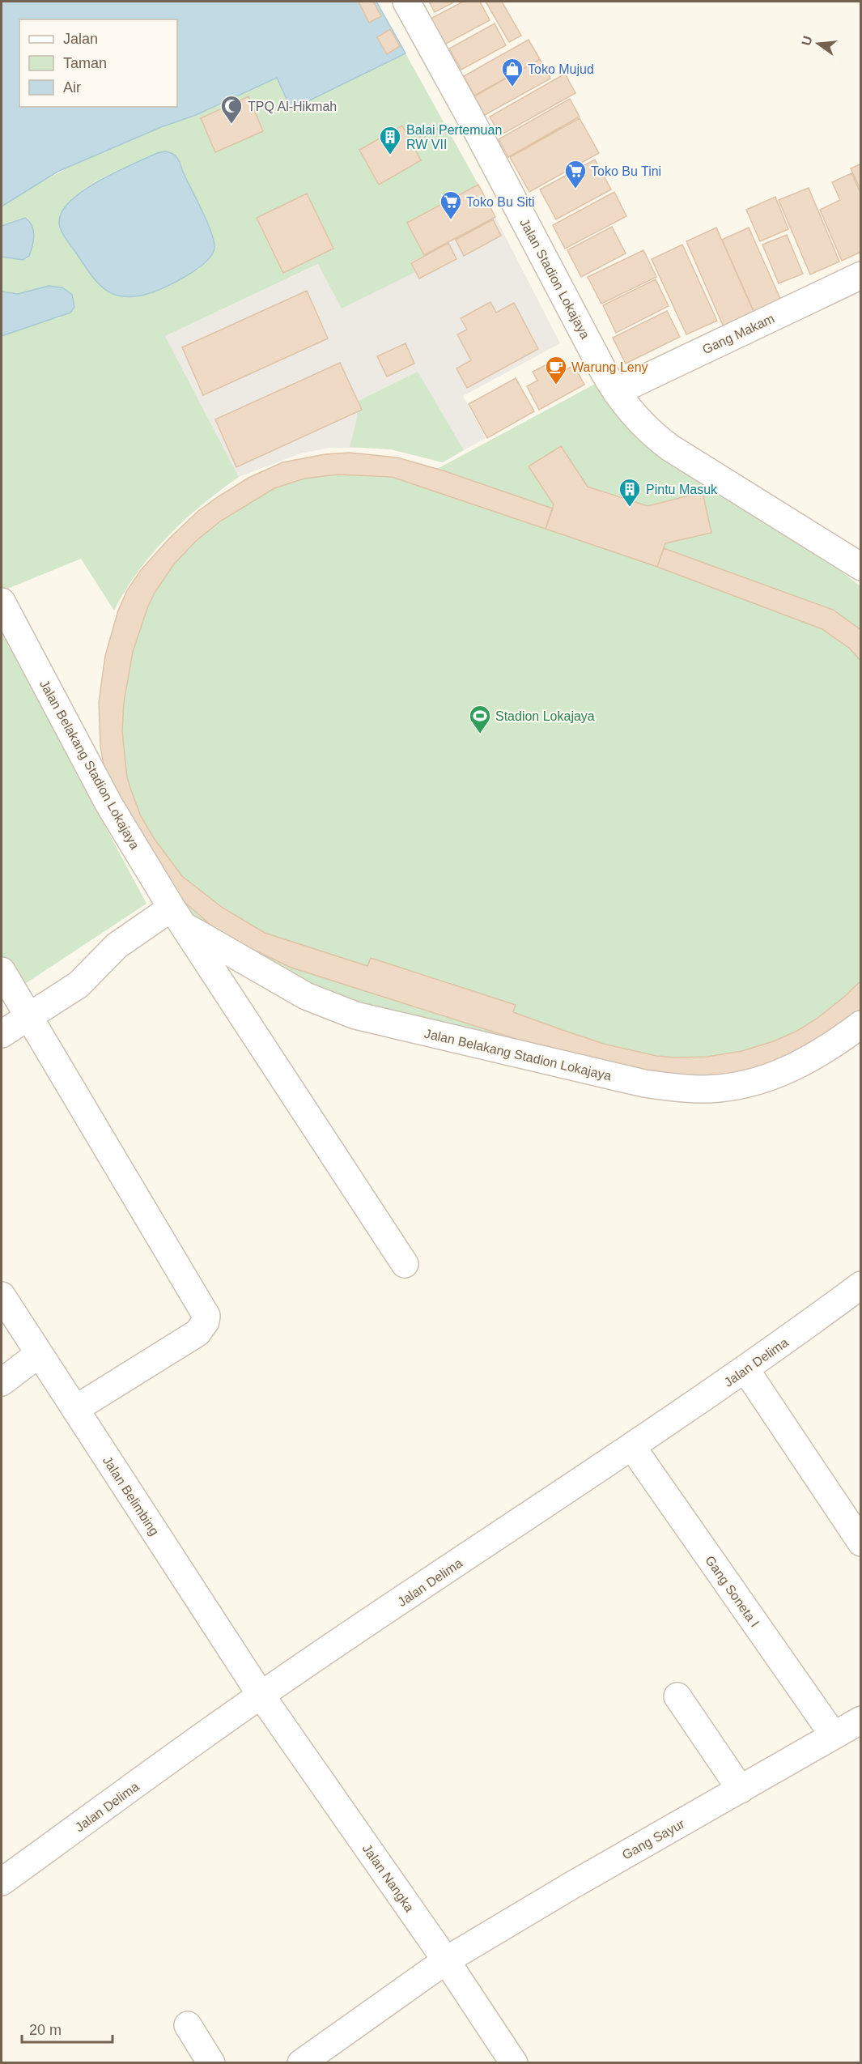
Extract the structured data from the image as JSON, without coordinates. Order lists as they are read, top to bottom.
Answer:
{
  "streets": {
    "street": [
      "Jalan Stadion Lokajaya",
      "Gang Makam",
      "Jalan Belakang Stadion Lokajaya",
      "Jalan Delima",
      "Jalan Belimbing",
      "Gang Soneta I",
      "Gang Sayur",
      "Jalan Nangka"
    ]
  },
  "crossings": [
    ["Jalan Stadion Lokajaya", "Gang Makam"],
    ["Jalan Delima", "Jalan Belimbing"],
    ["Jalan Delima", "Gang Soneta I"],
    ["Jalan Delima", "Jalan Nangka"],
    ["Jalan Belimbing", "Jalan Nangka"],
    ["Gang Soneta I", "Gang Sayur"],
    ["Gang Sayur", "Jalan Nangka"]
  ],
  "places": {
    "shop": ["Toko Mujud"],
    "mosque": ["TPQ Al-Hikmah"],
    "building": ["Balai Pertemuan RW VII", "Pintu Masuk"],
    "supermarket": ["Toko Bu Tini", "Toko Bu Siti"],
    "cafe": ["Warung Leny"],
    "sports": ["Stadion Lokajaya"]
  },
  "legend": ["Jalan", "Taman", "Air"],
  "scale_bar": "20 m",
  "north": "left"
}
